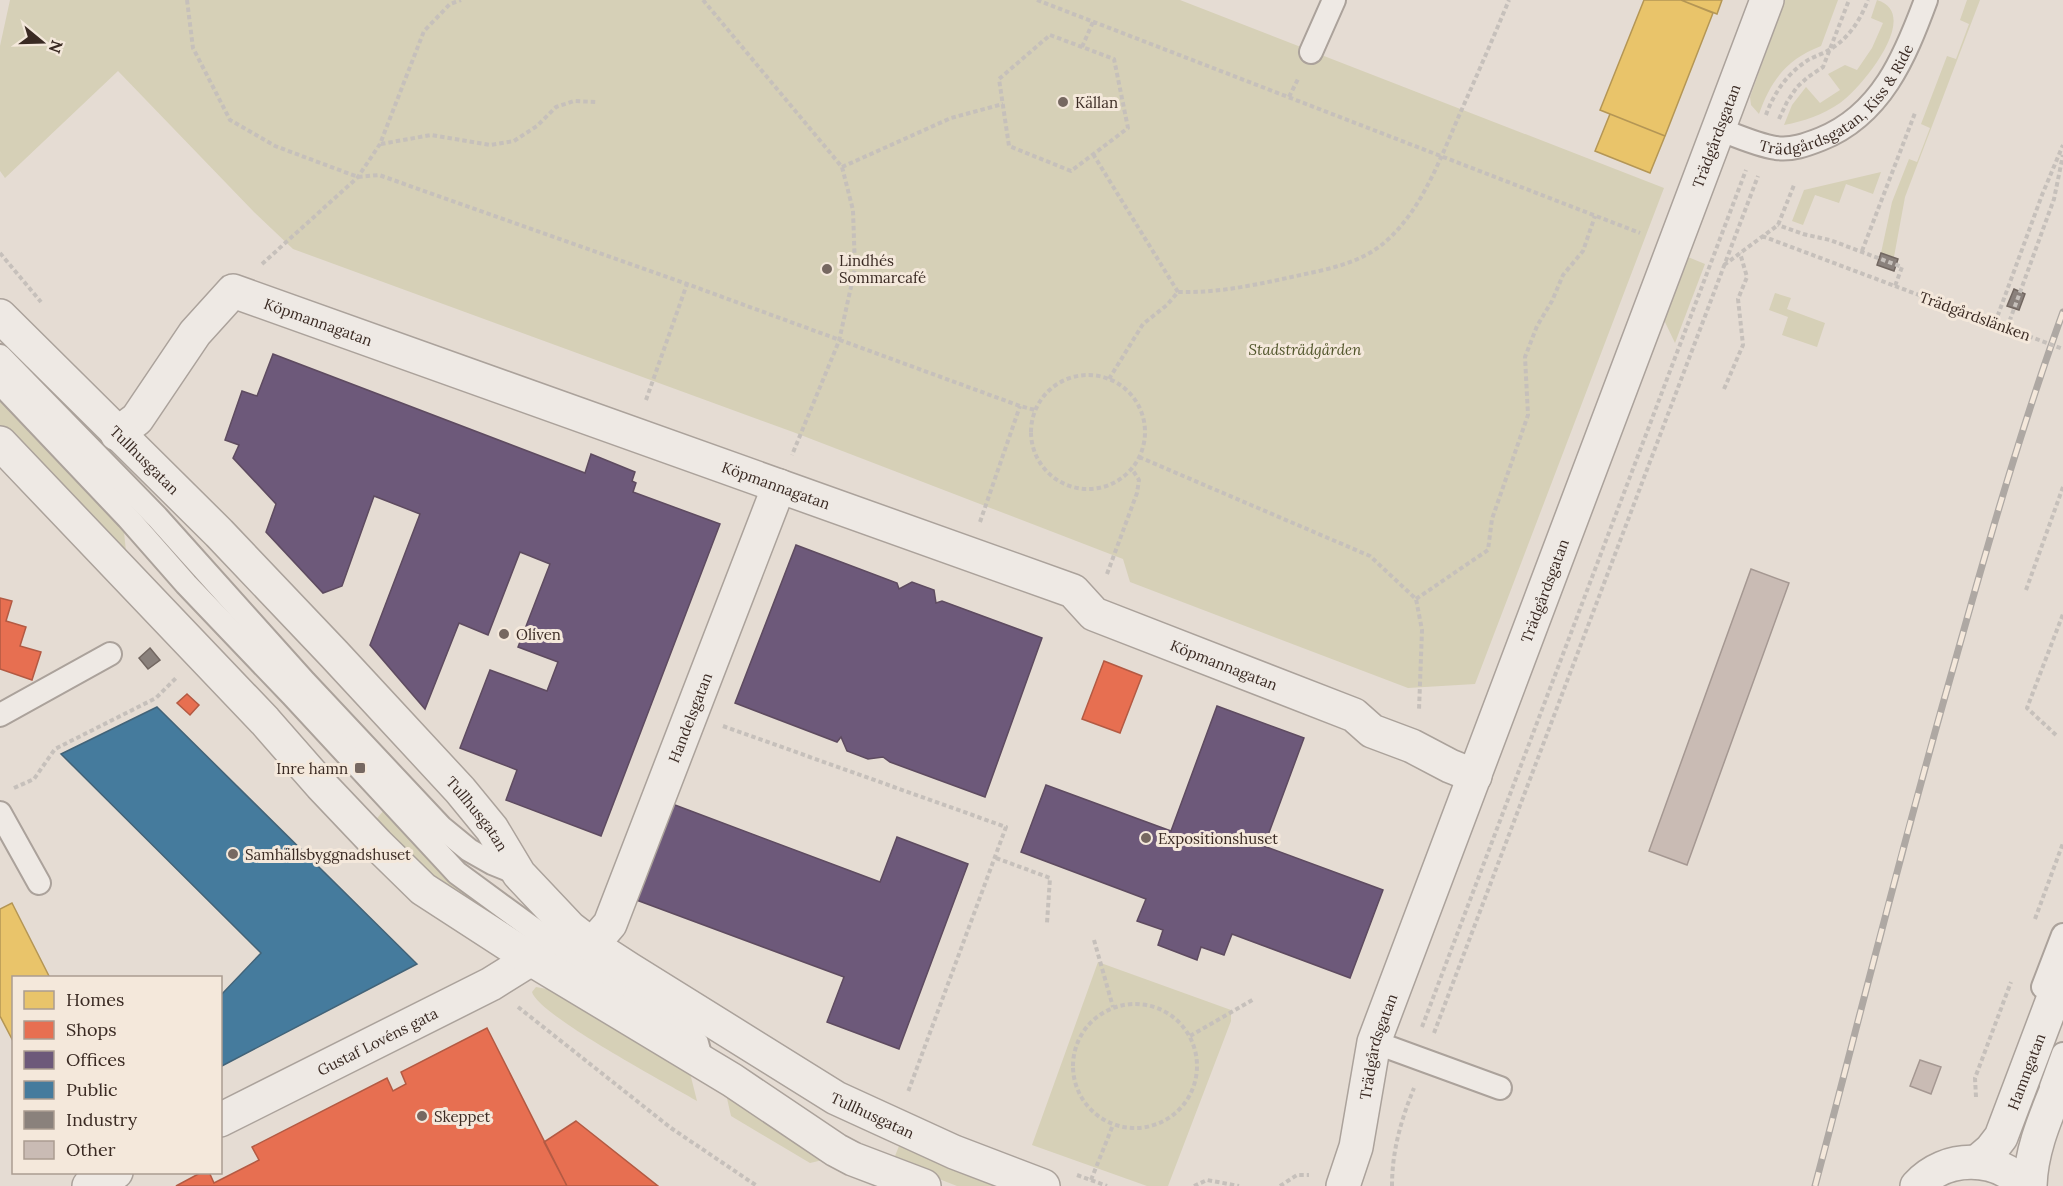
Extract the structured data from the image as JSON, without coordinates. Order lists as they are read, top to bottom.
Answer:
{
  "streets": {
    "street": [
      "Trädgårdsgatan",
      "Köpmannagatan",
      "Tullhusgatan",
      "Handelsgatan",
      "Gustaf Lovéns gata",
      "Hamngatan"
    ],
    "lane": ["Trädgårdsgatan, Kiss & Ride"],
    "path": ["Trädgårdslänken"]
  },
  "crossings": [
    ["Trädgårdsgatan, Kiss & Ride", "Trädgårdsgatan"],
    ["Trädgårdsgatan", "Köpmannagatan"],
    ["Köpmannagatan", "Handelsgatan"],
    ["Tullhusgatan", "Handelsgatan"]
  ],
  "parks": ["Stadsträdgården"],
  "places": {
    "other": [
      "Källan",
      "Lindhés Sommarcafé",
      "Oliven",
      "Expositionshuset",
      "Samhällsbyggnadshuset",
      "Skeppet"
    ],
    "transit": ["Inre hamn"]
  },
  "legend": [
    "Homes",
    "Shops",
    "Offices",
    "Public",
    "Industry",
    "Other"
  ],
  "north": "right"
}
